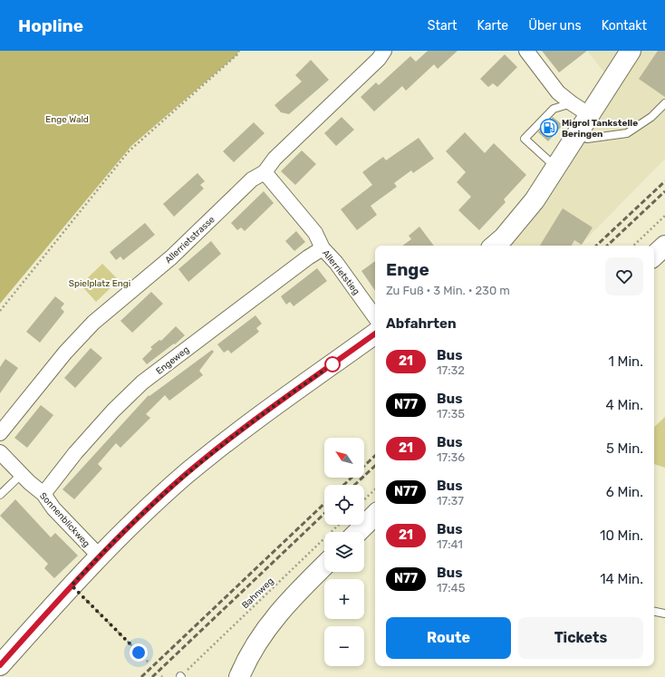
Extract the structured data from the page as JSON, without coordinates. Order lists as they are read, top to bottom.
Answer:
{
  "streets": {
    "street": [
      "Allerrietstrasse",
      "Allerrietstieg",
      "Engeweg",
      "Sonnenblickweg"
    ],
    "path": ["Bahnweg"]
  },
  "crossings": [
    ["Allerrietstrasse", "Allerrietstieg"],
    ["Allerrietstieg", "Engeweg"],
    ["Engeweg", "Sonnenblickweg"]
  ],
  "parks": ["Enge Wald", "Spielplatz Engi"],
  "places": {
    "fuel station": ["Migrol Tankstelle Beringen"]
  },
  "lines": ["bus line 21"],
  "north": "top left",
  "page": {
    "header": "Hopline",
    "nav": [
      "Start",
      "Karte",
      "Über uns",
      "Kontakt"
    ],
    "heading": [
      ["Enge", "Zu Fuß · 3 Min. · 230 m"],
      "Abfahrten"
    ],
    "list": [
      {
        "mark": "21",
        "name": "Bus",
        "note": "17:32",
        "value": "1 Min."
      },
      {
        "mark": "N77",
        "name": "Bus",
        "note": "17:35",
        "value": "4 Min."
      },
      {
        "mark": "21",
        "name": "Bus",
        "note": "17:36",
        "value": "5 Min."
      },
      {
        "mark": "N77",
        "name": "Bus",
        "note": "17:37",
        "value": "6 Min."
      },
      {
        "mark": "21",
        "name": "Bus",
        "note": "17:41",
        "value": "10 Min."
      },
      {
        "mark": "N77",
        "name": "Bus",
        "note": "17:45",
        "value": "14 Min."
      }
    ],
    "map_buttons": ["+", "−"],
    "buttons": ["Route", "Tickets"]
  }
}
